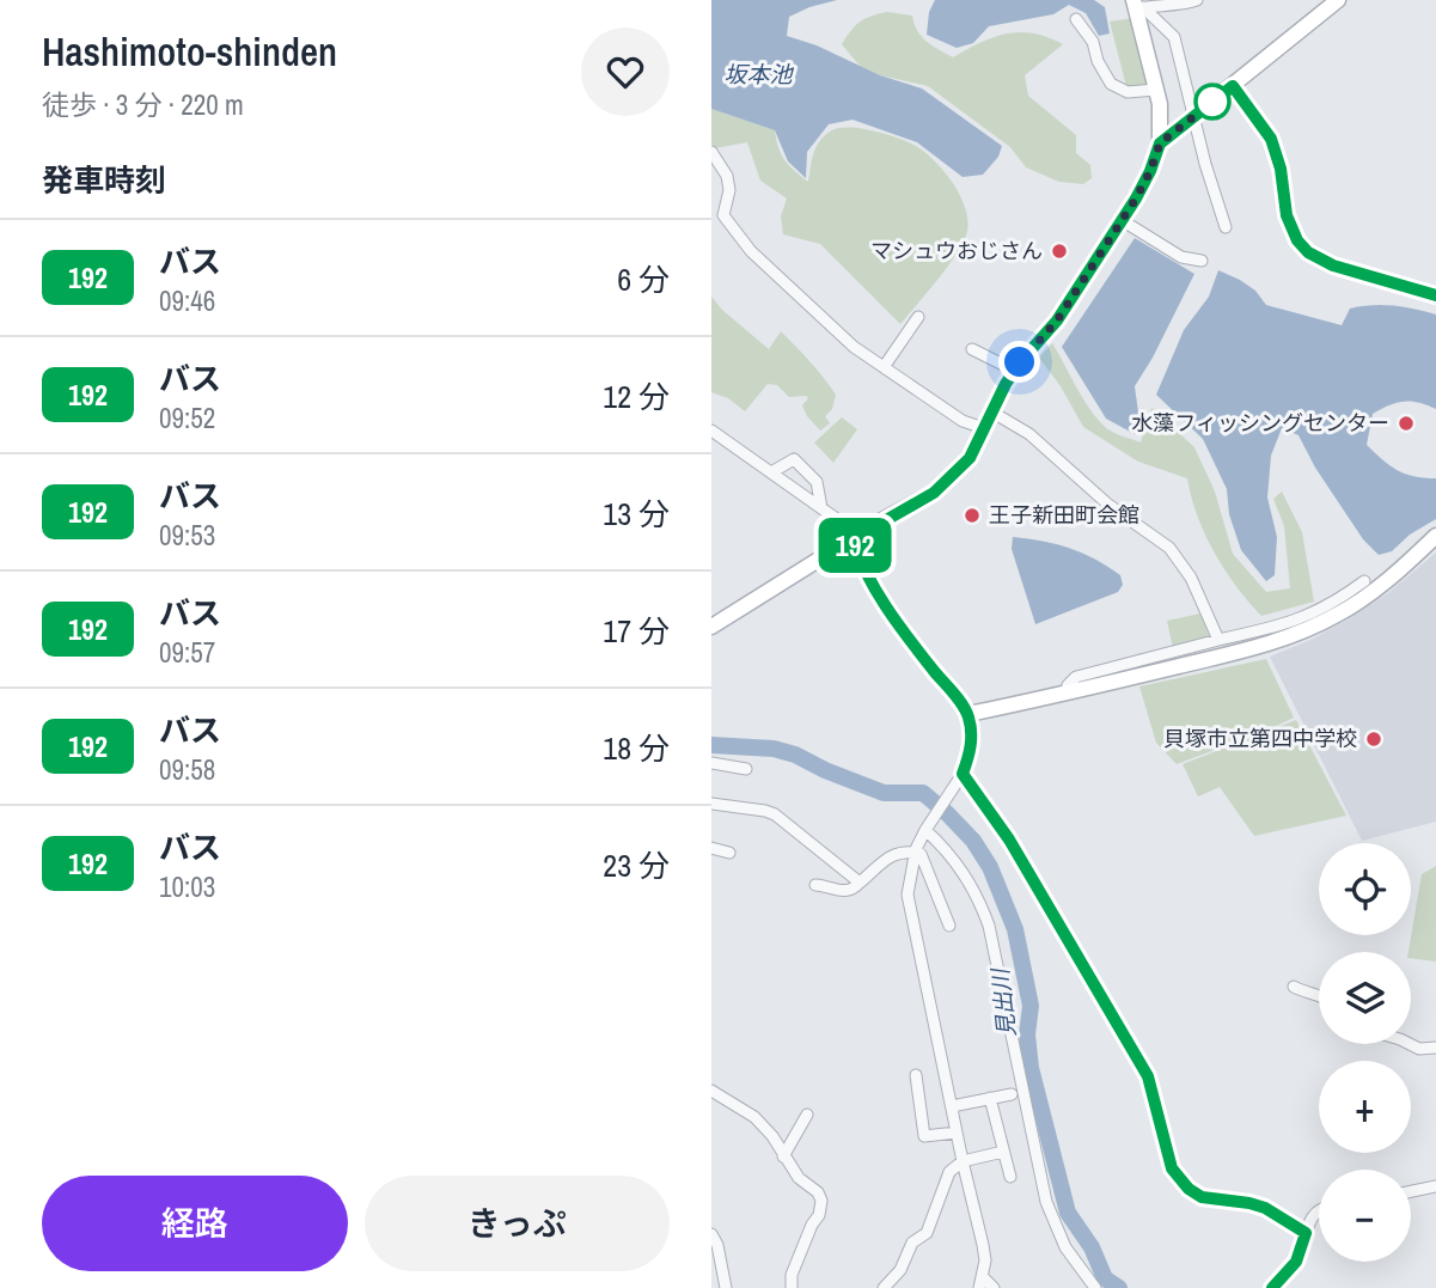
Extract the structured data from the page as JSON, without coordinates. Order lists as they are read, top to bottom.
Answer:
{
  "water": ["坂本池", "見出川"],
  "places": [
    "マシュウおじさん",
    "水藻フィッシングセンター",
    "王子新田町会館",
    "貝塚市立第四中学校"
  ],
  "lines": ["bus line 192"],
  "page": {
    "heading": [
      ["Hashimoto-shinden", "徒歩 · 3 分 · 220 m"],
      "発車時刻"
    ],
    "on_map": "192",
    "list": [
      {
        "mark": "192",
        "name": "バス",
        "note": "09:46",
        "value": "6 分"
      },
      {
        "mark": "192",
        "name": "バス",
        "note": "09:52",
        "value": "12 分"
      },
      {
        "mark": "192",
        "name": "バス",
        "note": "09:53",
        "value": "13 分"
      },
      {
        "mark": "192",
        "name": "バス",
        "note": "09:57",
        "value": "17 分"
      },
      {
        "mark": "192",
        "name": "バス",
        "note": "09:58",
        "value": "18 分"
      },
      {
        "mark": "192",
        "name": "バス",
        "note": "10:03",
        "value": "23 分"
      }
    ],
    "map_buttons": ["+", "−"],
    "buttons": ["経路", "きっぷ"]
  }
}
